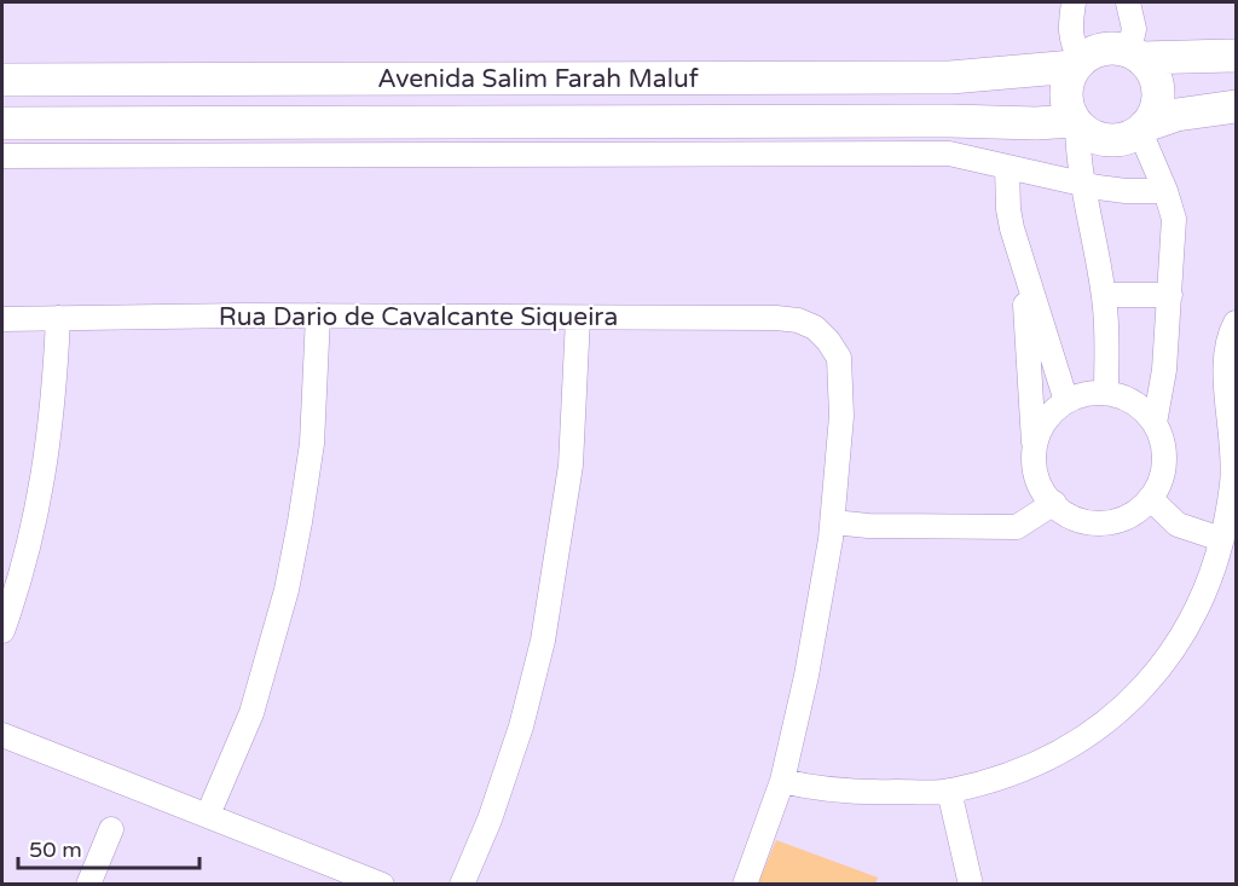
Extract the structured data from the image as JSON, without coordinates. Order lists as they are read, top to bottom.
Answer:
{
  "streets": {
    "main road": ["Avenida Salim Farah Maluf"],
    "street": ["Rua Dario de Cavalcante Siqueira"]
  },
  "scale_bar": "50 m"
}
